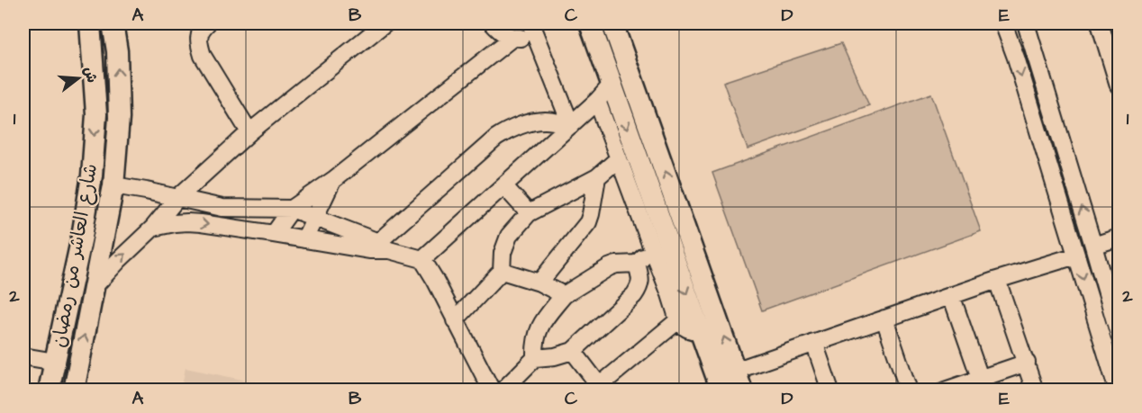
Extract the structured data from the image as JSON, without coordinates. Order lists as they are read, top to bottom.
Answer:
{
  "streets": {
    "main road": ["شارع العاشر من رمضان"]
  },
  "north": "right",
  "grid": {
    "columns": [
      "A",
      "B",
      "C",
      "D",
      "E"
    ],
    "rows": ["1", "2"]
  }
}
